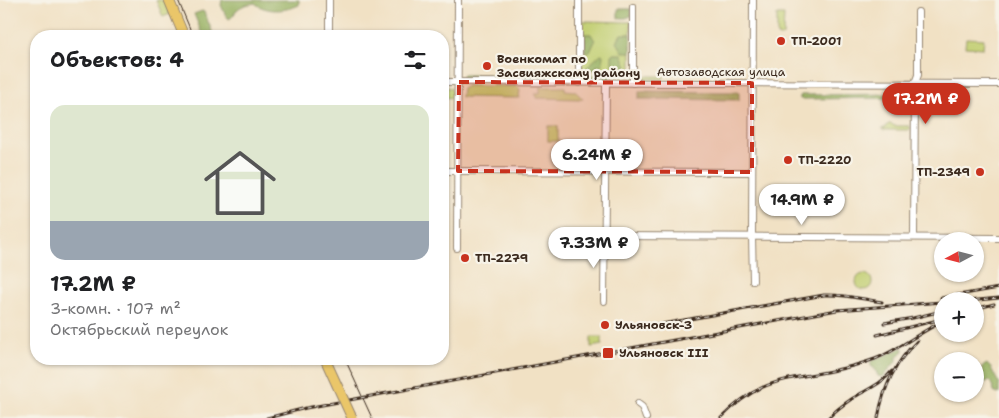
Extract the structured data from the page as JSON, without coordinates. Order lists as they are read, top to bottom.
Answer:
{
  "streets": {
    "street": ["Автозаводская улица"]
  },
  "places": {
    "other": [
      "ТП-2001",
      "Военкомат по Засвияжскому району",
      "ТП-2220",
      "ТП-2349",
      "ТП-2279",
      "Ульяновск-3"
    ],
    "transit": ["Ульяновск III"]
  },
  "north": "left",
  "page": {
    "heading": "Объектов: 4",
    "price": [
      "17.2M ₽",
      "6.24M ₽",
      "14.9M ₽",
      "7.33M ₽"
    ],
    "list": [
      {
        "name": "17.2M ₽",
        "note": "3-комн. · 107 m² · Октябрьский переулок"
      }
    ],
    "map_buttons": ["+", "−"]
  }
}
